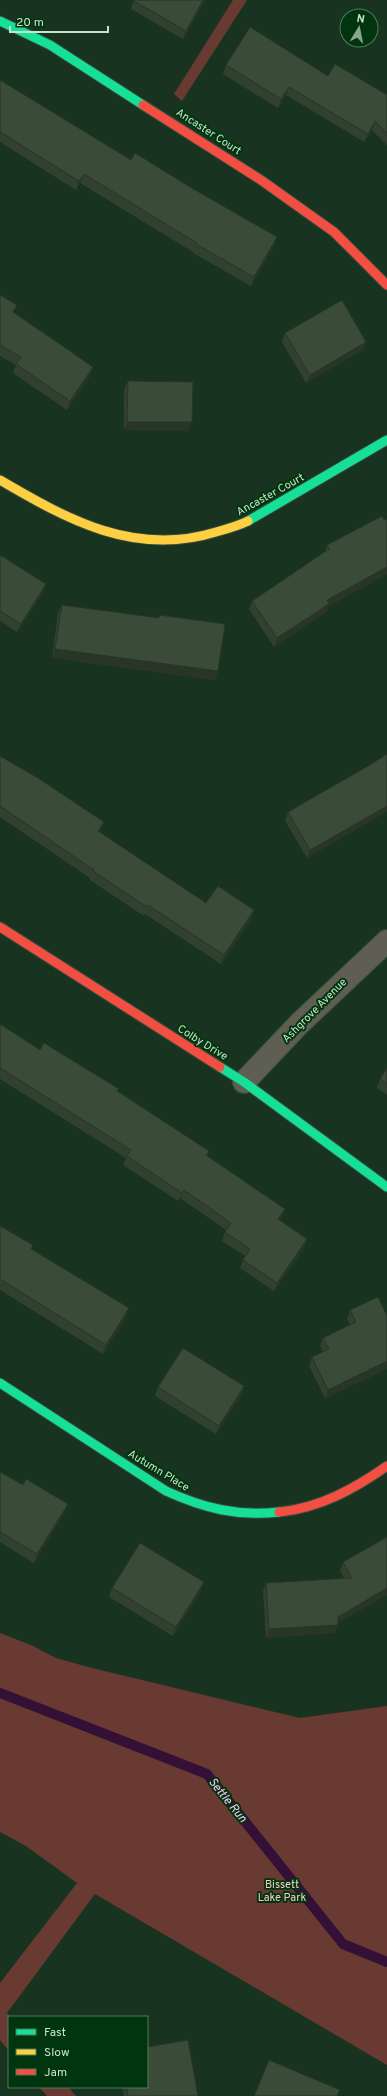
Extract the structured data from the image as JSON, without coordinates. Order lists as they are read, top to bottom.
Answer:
{
  "streets": {
    "street": [
      "Ancaster Court",
      "Ashgrove Avenue",
      "Colby Drive",
      "Autumn Place"
    ]
  },
  "crossings": [
    ["Ashgrove Avenue", "Colby Drive"]
  ],
  "water": ["Settle Run"],
  "parks": ["Bissett Lake Park"],
  "legend": ["Fast", "Slow", "Jam"],
  "scale_bar": "20 m",
  "north": "top"
}
